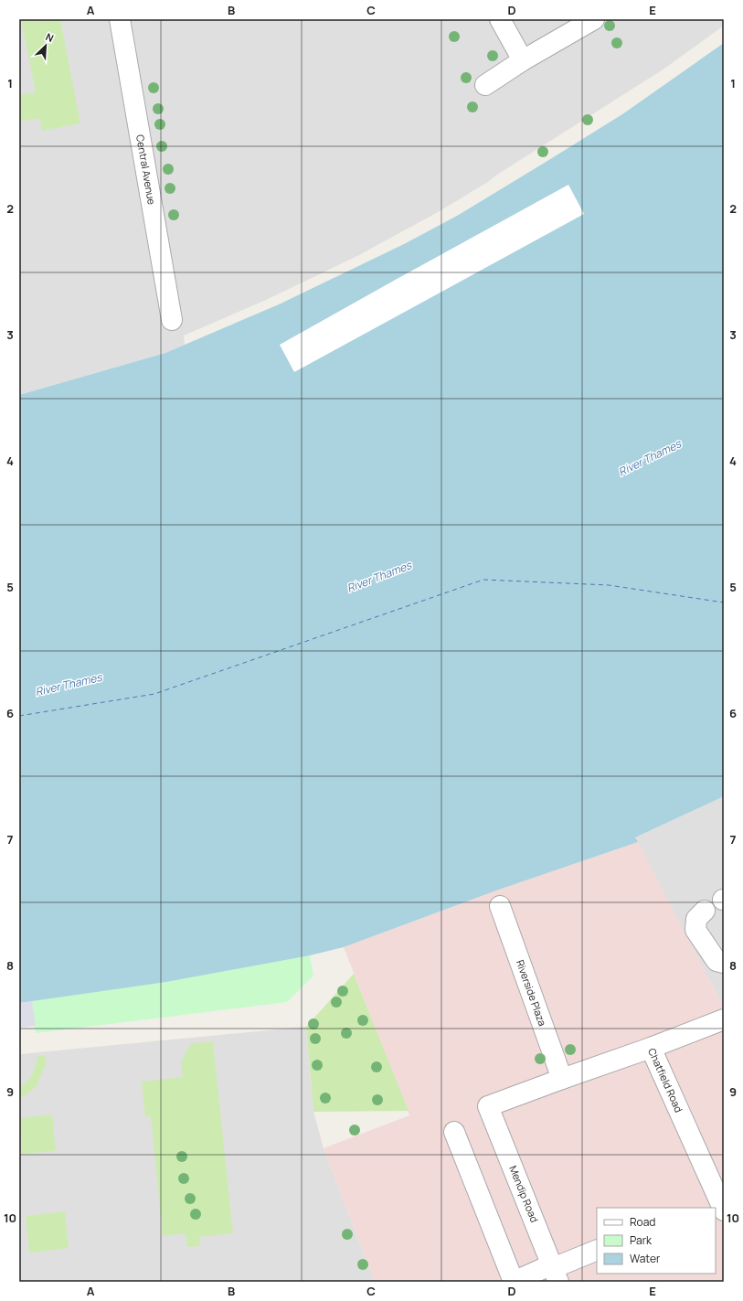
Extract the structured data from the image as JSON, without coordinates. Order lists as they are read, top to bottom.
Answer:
{
  "streets": {
    "street": [
      "Central Avenue",
      "Riverside Plaza",
      "Chatfield Road",
      "Mendip Road"
    ]
  },
  "crossings": [
    ["Riverside Plaza", "Chatfield Road"],
    ["Chatfield Road", "Mendip Road"]
  ],
  "water": ["River Thames"],
  "legend": ["Road", "Park", "Water"],
  "north": "top right",
  "grid": {
    "columns": [
      "A",
      "B",
      "C",
      "D",
      "E"
    ],
    "rows": [
      "1",
      "2",
      "3",
      "4",
      "5",
      "6",
      "7",
      "8",
      "9",
      "10"
    ]
  }
}
